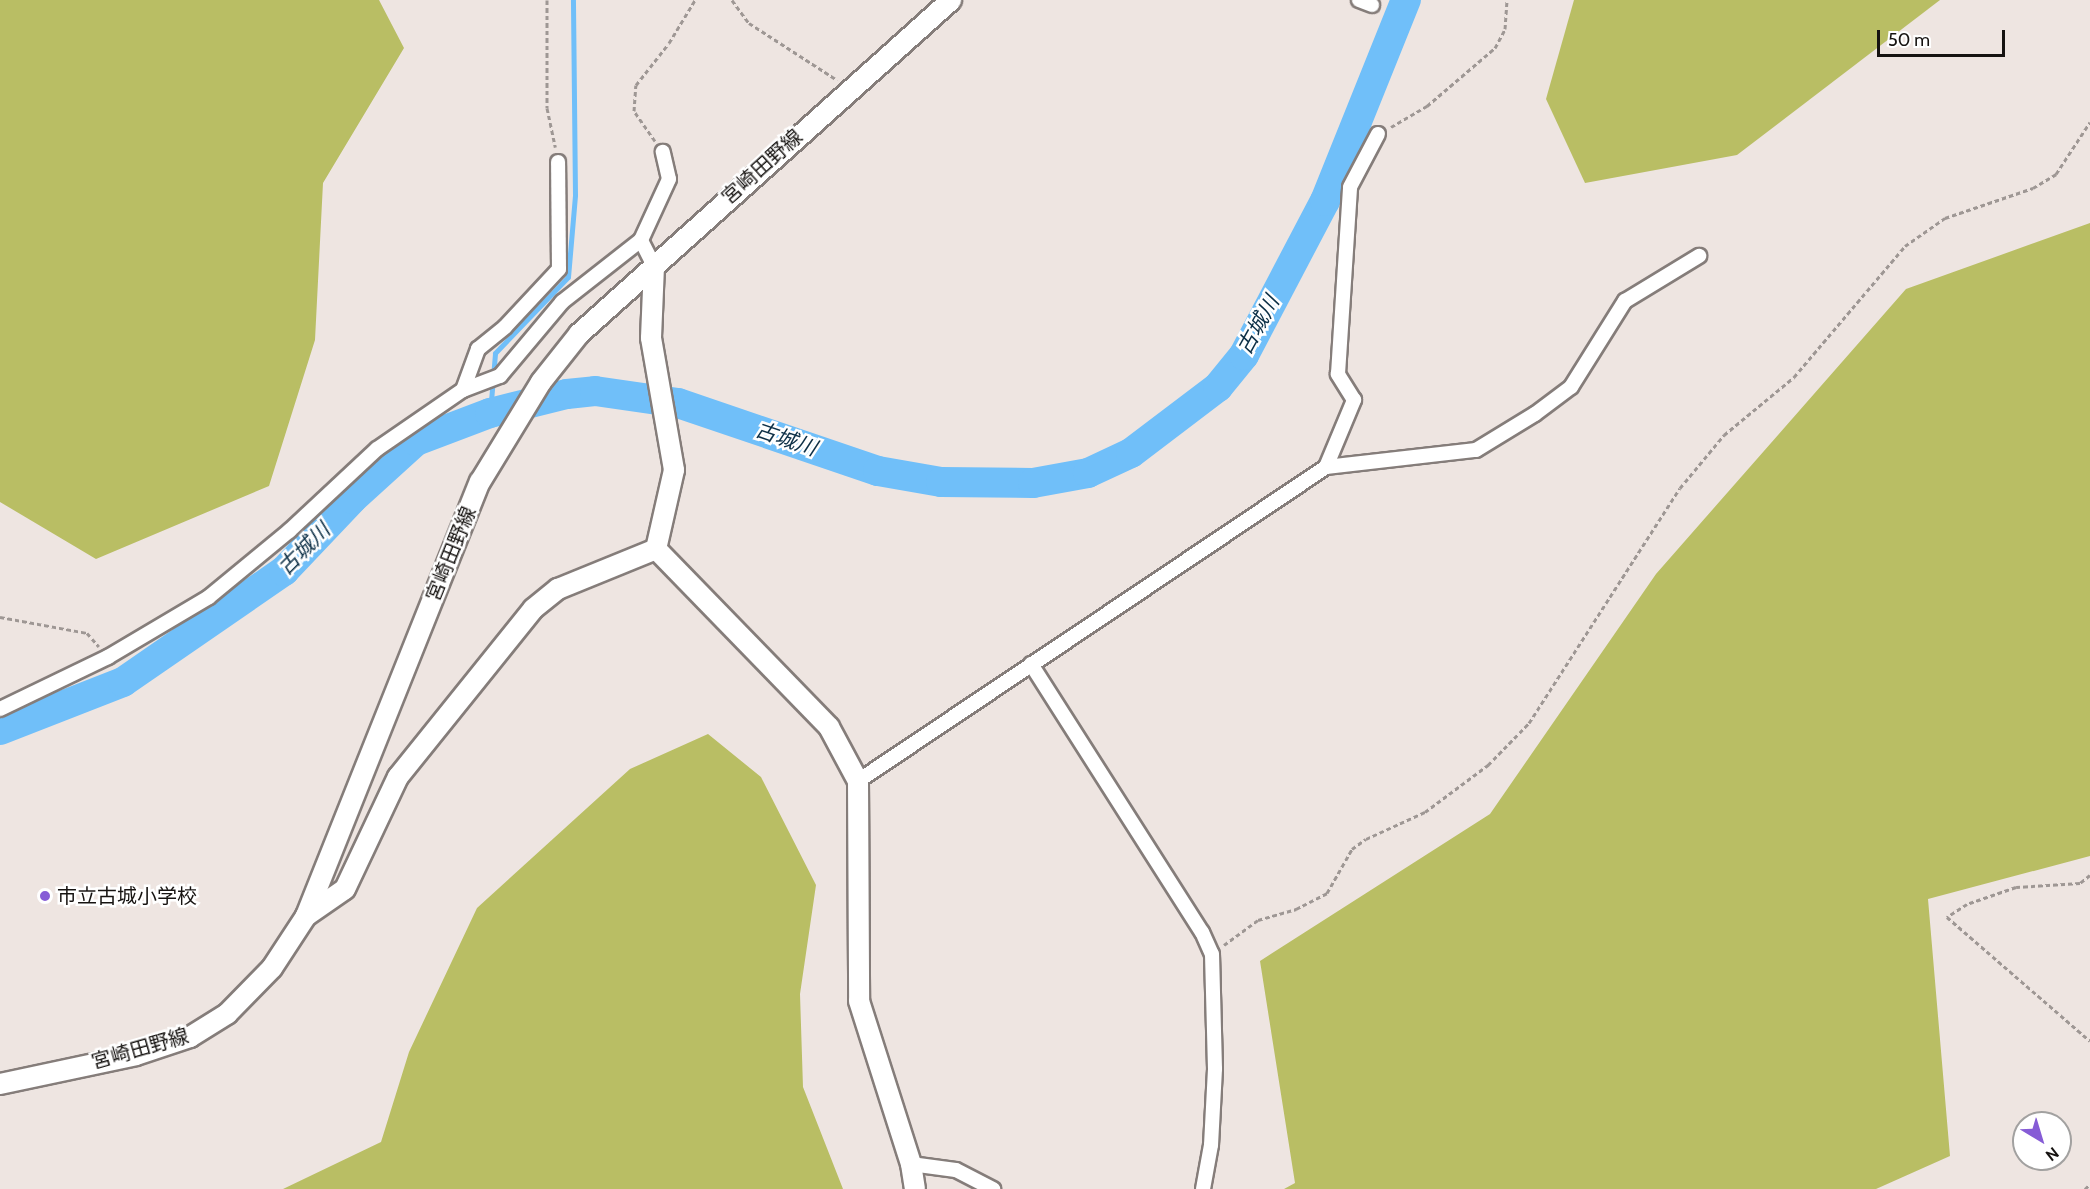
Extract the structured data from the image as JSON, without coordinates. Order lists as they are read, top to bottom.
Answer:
{
  "streets": {
    "street": ["宮崎田野線"]
  },
  "water": ["古城川"],
  "places": ["市立古城小学校"],
  "scale_bar": "50 m",
  "north": "bottom right"
}
